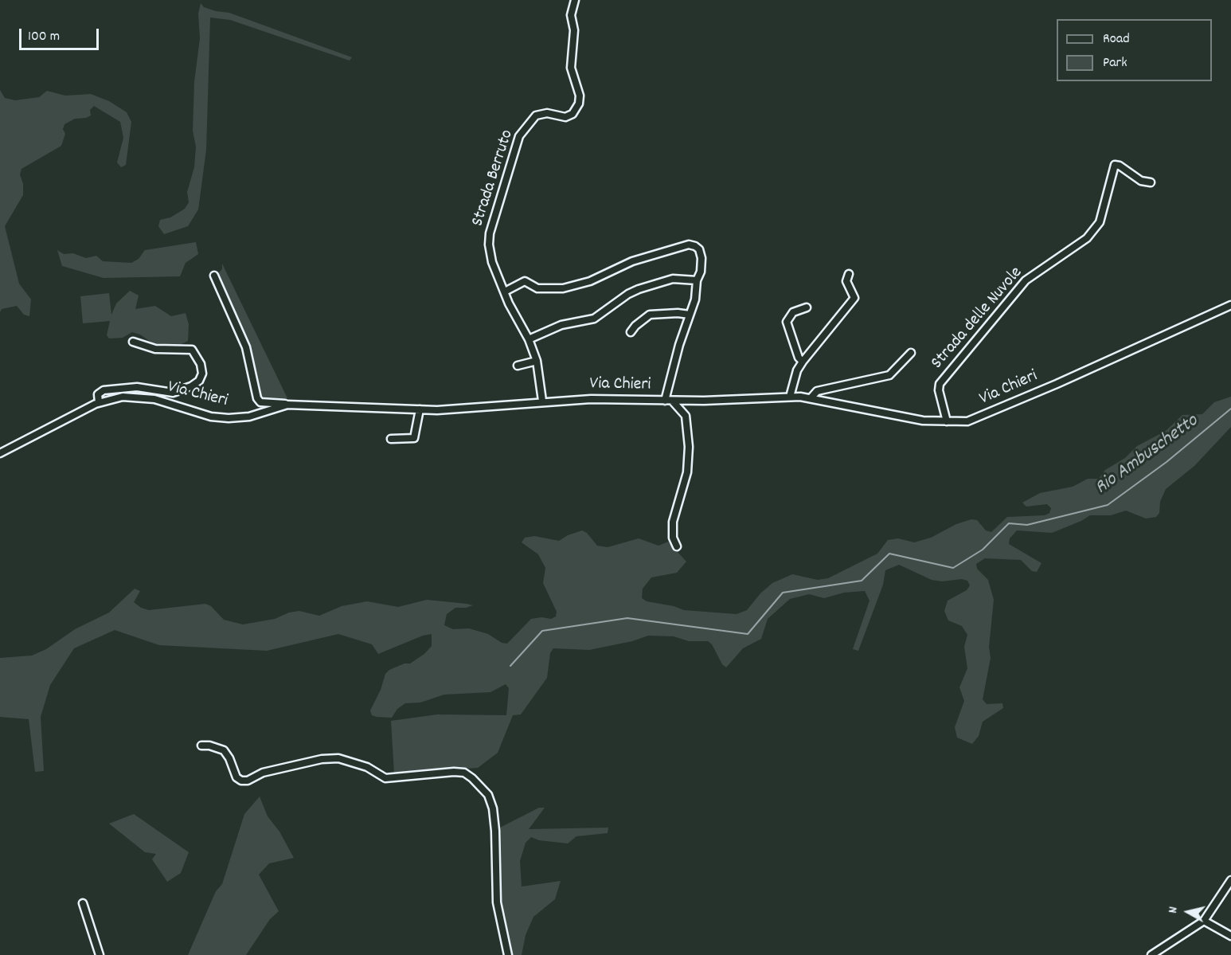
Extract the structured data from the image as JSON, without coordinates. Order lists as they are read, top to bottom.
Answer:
{
  "streets": {
    "street": ["Strada Berruto", "Strada delle Nuvole", "Via Chieri"]
  },
  "crossings": [
    ["Strada Berruto", "Via Chieri"],
    ["Strada delle Nuvole", "Via Chieri"]
  ],
  "water": ["Rio Ambuschetto"],
  "legend": ["Road", "Park"],
  "scale_bar": "100 m",
  "north": "left"
}
